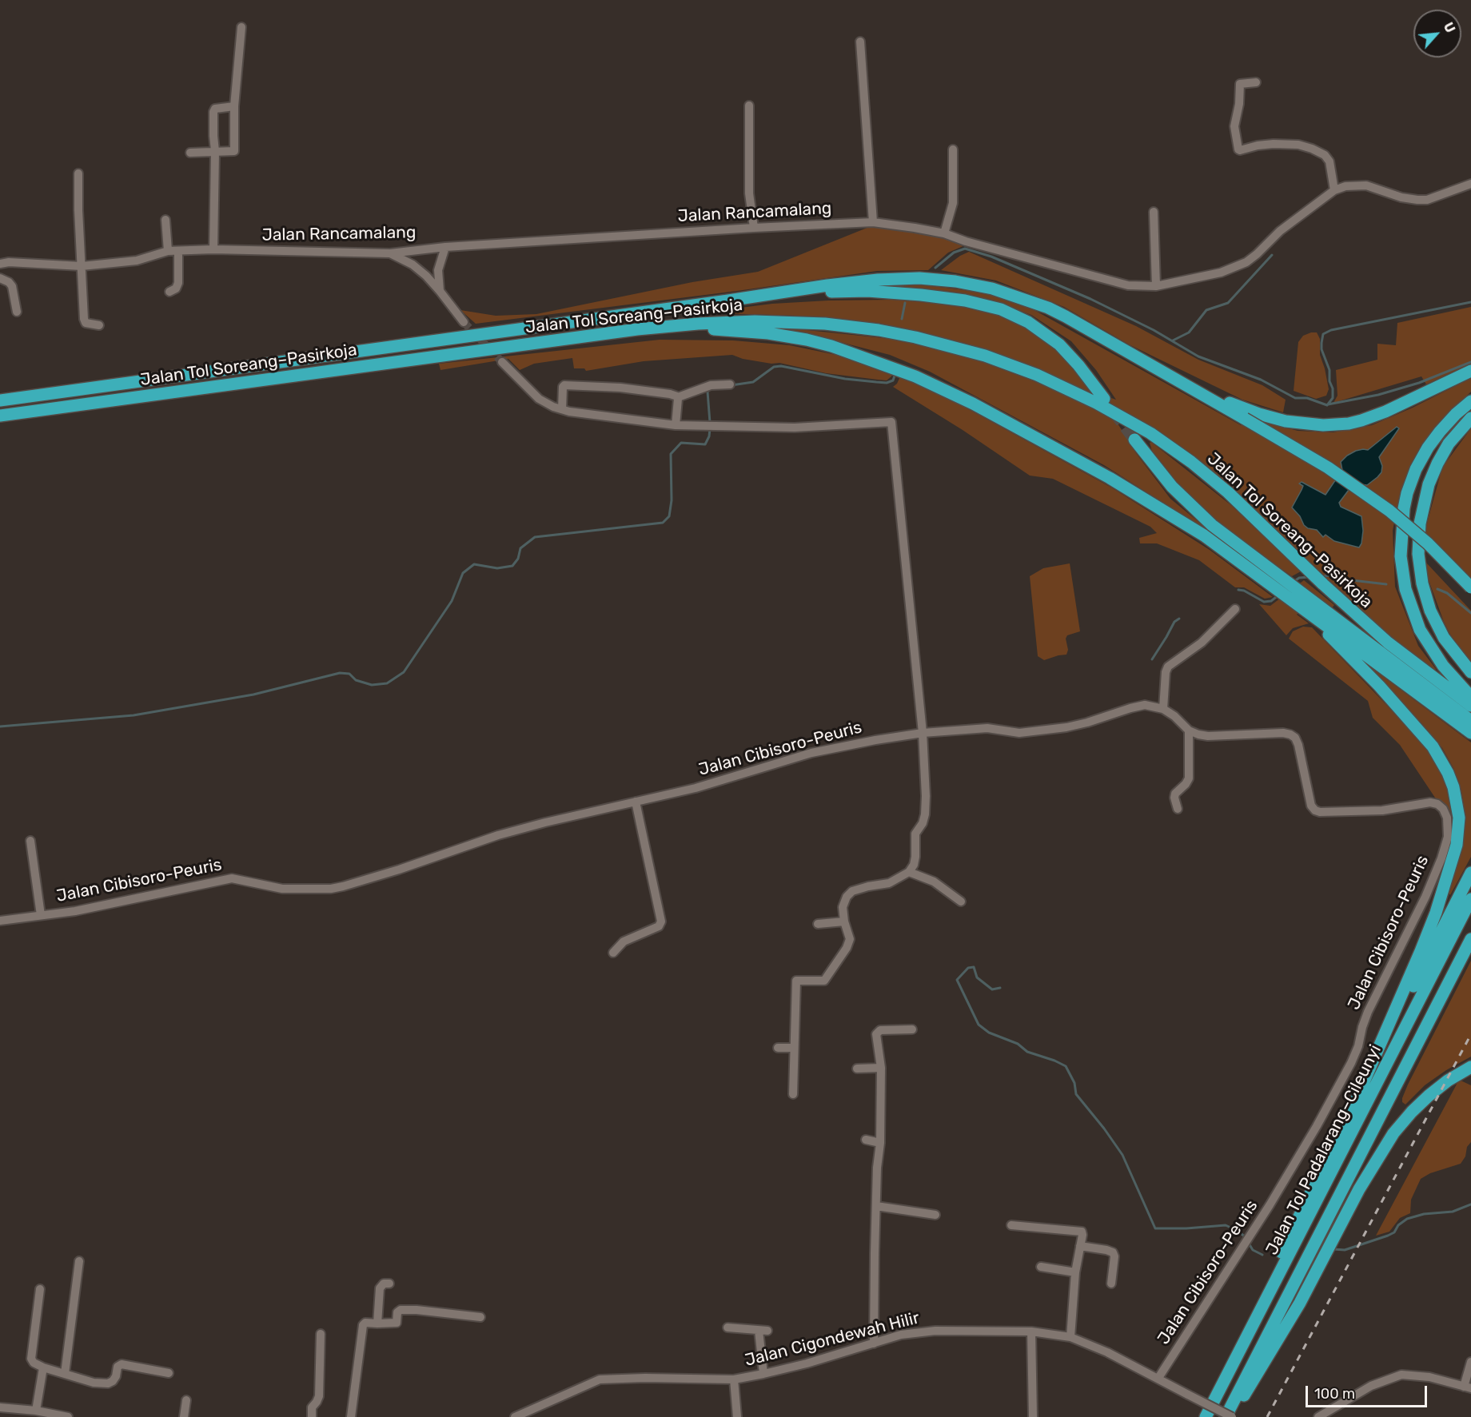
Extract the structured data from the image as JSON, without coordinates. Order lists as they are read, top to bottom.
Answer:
{
  "streets": {
    "highway": ["Jalan Tol Soreang–Pasirkoja", "Jalan Tol Padalarang–Cileunyi"],
    "street": ["Jalan Rancamalang", "Jalan Cibisoro-Peuris", "Jalan Cigondewah Hilir"]
  },
  "crossings": [
    ["Jalan Cibisoro-Peuris", "Jalan Cigondewah Hilir"]
  ],
  "scale_bar": "100 m",
  "north": "top right"
}
